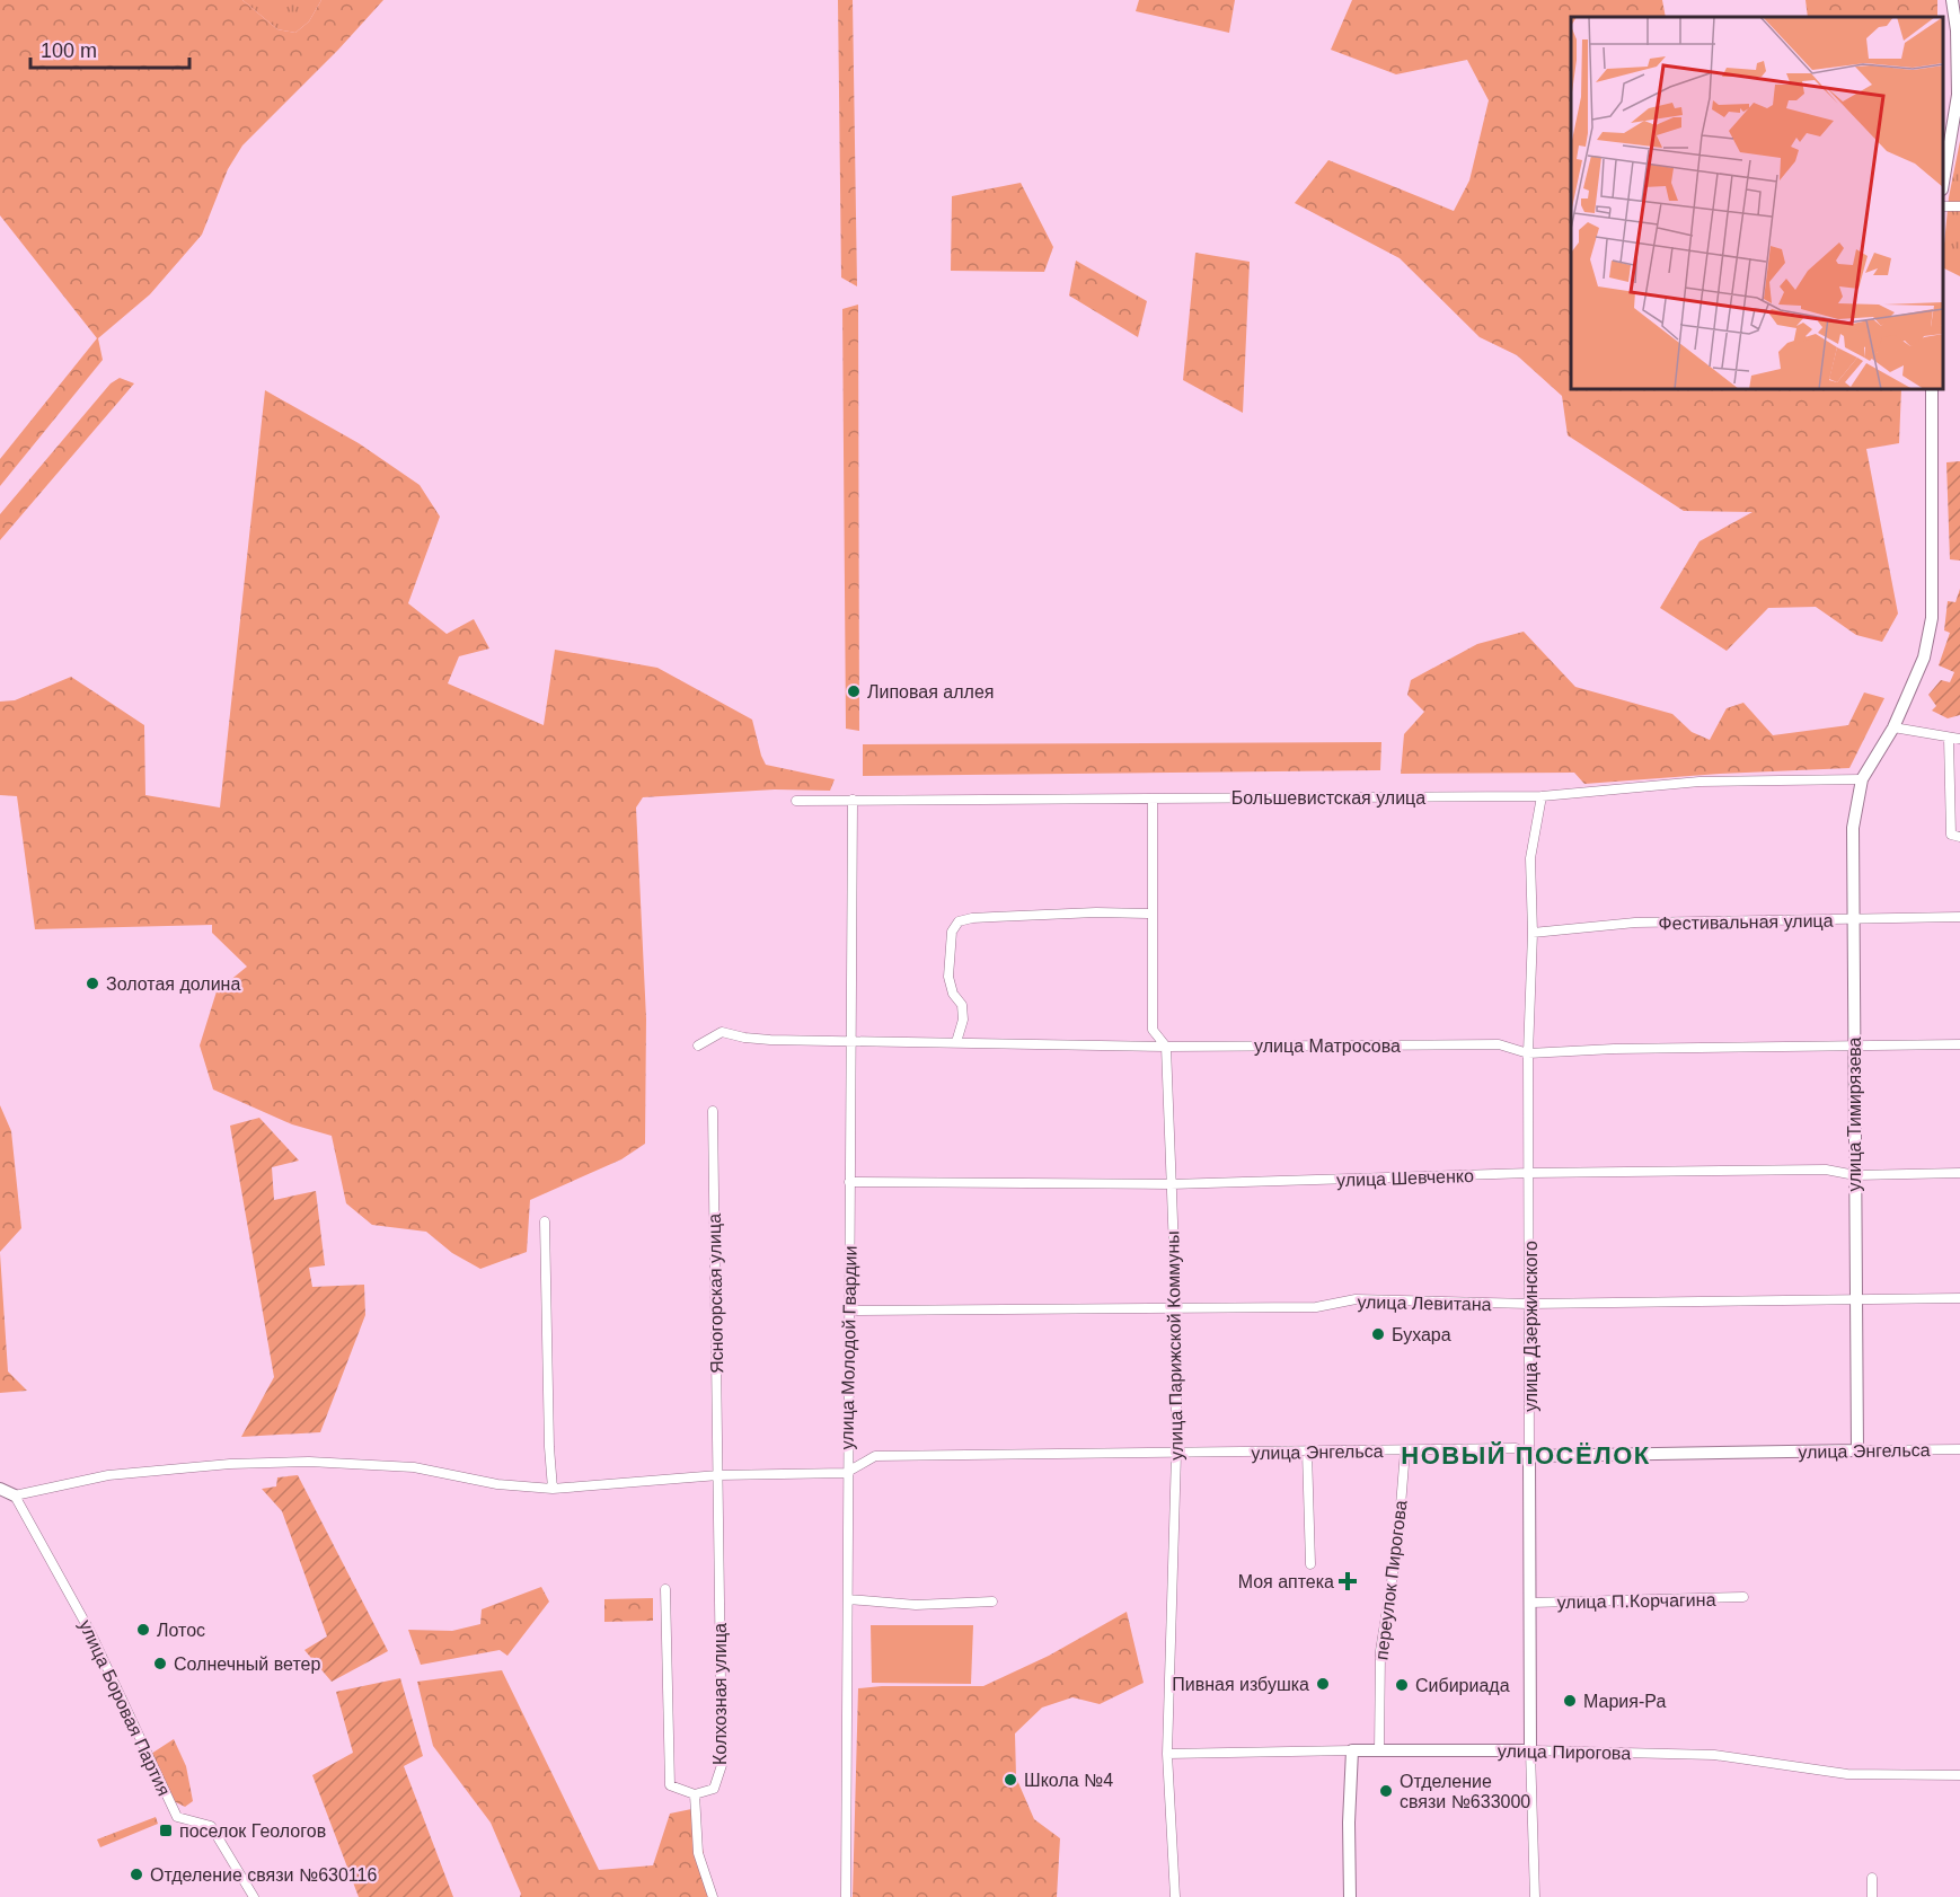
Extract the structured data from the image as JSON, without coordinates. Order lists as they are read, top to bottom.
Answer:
{
  "streets": {
    "street": [
      "Большевистская улица",
      "Фестивальная улица",
      "улица Матросова",
      "улица Тимирязева",
      "улица Шевченко",
      "Ясногорская улица",
      "улица Левитана",
      "улица Дзержинского",
      "улица Парижской Коммуны",
      "улица Молодой Гвардии",
      "улица Энгельса",
      "переулок Пирогова",
      "улица П.Корчагина",
      "Колхозная улица",
      "улица Боровая Партия",
      "улица Пирогова"
    ]
  },
  "crossings": [
    ["Большевистская улица", "улица Тимирязева"],
    ["Большевистская улица", "улица Дзержинского"],
    ["Большевистская улица", "улица Парижской Коммуны"],
    ["Большевистская улица", "улица Молодой Гвардии"],
    ["Фестивальная улица", "улица Тимирязева"],
    ["Фестивальная улица", "улица Дзержинского"],
    ["улица Матросова", "улица Тимирязева"],
    ["улица Матросова", "улица Дзержинского"],
    ["улица Матросова", "улица Парижской Коммуны"],
    ["улица Матросова", "улица Молодой Гвардии"],
    ["улица Тимирязева", "улица Шевченко"],
    ["улица Тимирязева", "улица Левитана"],
    ["улица Тимирязева", "улица Энгельса"],
    ["улица Шевченко", "улица Дзержинского"],
    ["улица Шевченко", "улица Парижской Коммуны"],
    ["улица Шевченко", "улица Молодой Гвардии"],
    ["Ясногорская улица", "улица Энгельса"],
    ["Ясногорская улица", "Колхозная улица"],
    ["улица Левитана", "улица Дзержинского"],
    ["улица Левитана", "улица Парижской Коммуны"],
    ["улица Левитана", "улица Молодой Гвардии"],
    ["улица Дзержинского", "улица Энгельса"],
    ["улица Дзержинского", "улица П.Корчагина"],
    ["улица Дзержинского", "улица Пирогова"],
    ["улица Парижской Коммуны", "улица Энгельса"],
    ["улица Парижской Коммуны", "улица Пирогова"],
    ["улица Молодой Гвардии", "улица Энгельса"],
    ["улица Энгельса", "переулок Пирогова"],
    ["улица Энгельса", "Колхозная улица"],
    ["улица Энгельса", "улица Боровая Партия"],
    ["переулок Пирогова", "улица Пирогова"]
  ],
  "districts": ["НОВЫЙ ПОСЁЛОК"],
  "places": {
    "other": [
      "Липовая аллея",
      "Золотая долина",
      "Бухара",
      "Лотос",
      "Солнечный ветер",
      "Пивная избушка",
      "Сибириада",
      "Мария-Ра",
      "Школа №4",
      "Отделение связи №633000",
      "Отделение связи №630116"
    ],
    "health": ["Моя аптека"],
    "transit": ["поселок Геологов"]
  },
  "scale_bar": "100 m"
}
